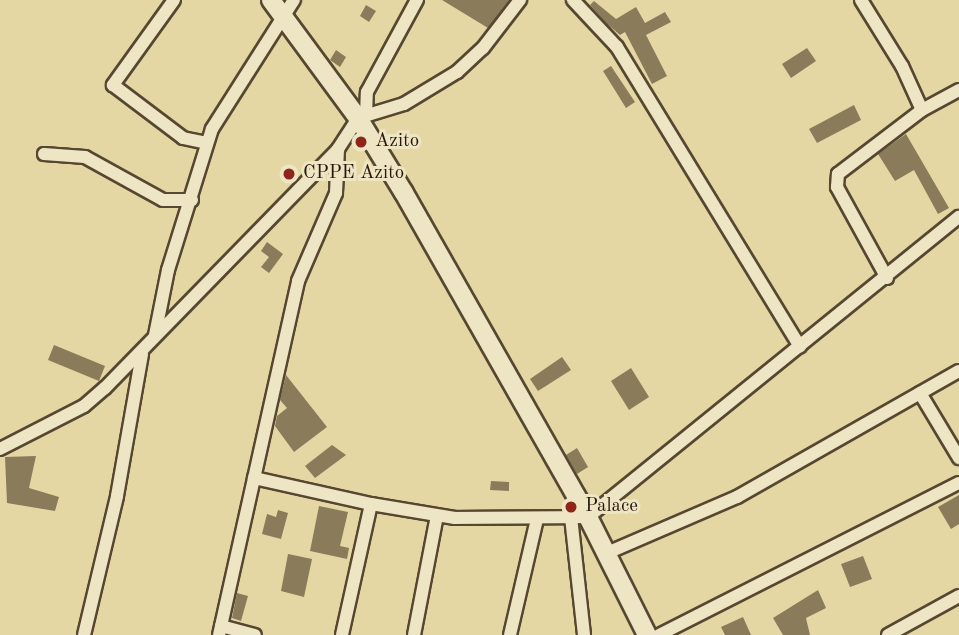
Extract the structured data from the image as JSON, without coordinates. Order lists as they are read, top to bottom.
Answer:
{
  "places": ["Azito", "CPPE Azito", "Palace"]
}
